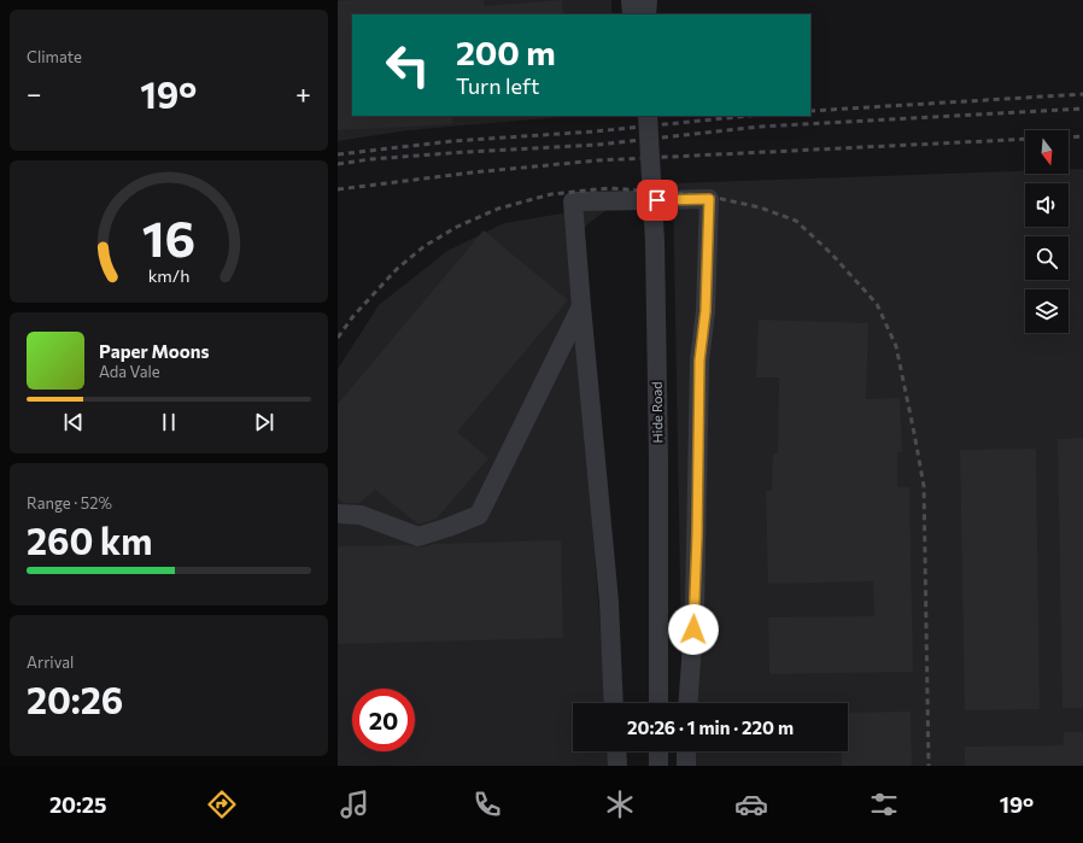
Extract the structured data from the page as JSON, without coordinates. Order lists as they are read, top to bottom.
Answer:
{
  "streets": {
    "street": ["Hide Road"]
  },
  "north": "bottom",
  "page": {
    "tile": [
      "Climate",
      ["Range · 52%", "260 km"],
      ["Arrival", "20:26"]
    ],
    "turn": ["200 m", "Turn left"],
    "heat": ["−", "19°", "+"],
    "song": ["Paper Moons", "Ada Vale"],
    "limit": "20",
    "trip": "20:26 · 1 min · 220 m",
    "tabs": ["20:25", "19°"],
    "gauge": ["16", "km/h"]
  }
}
